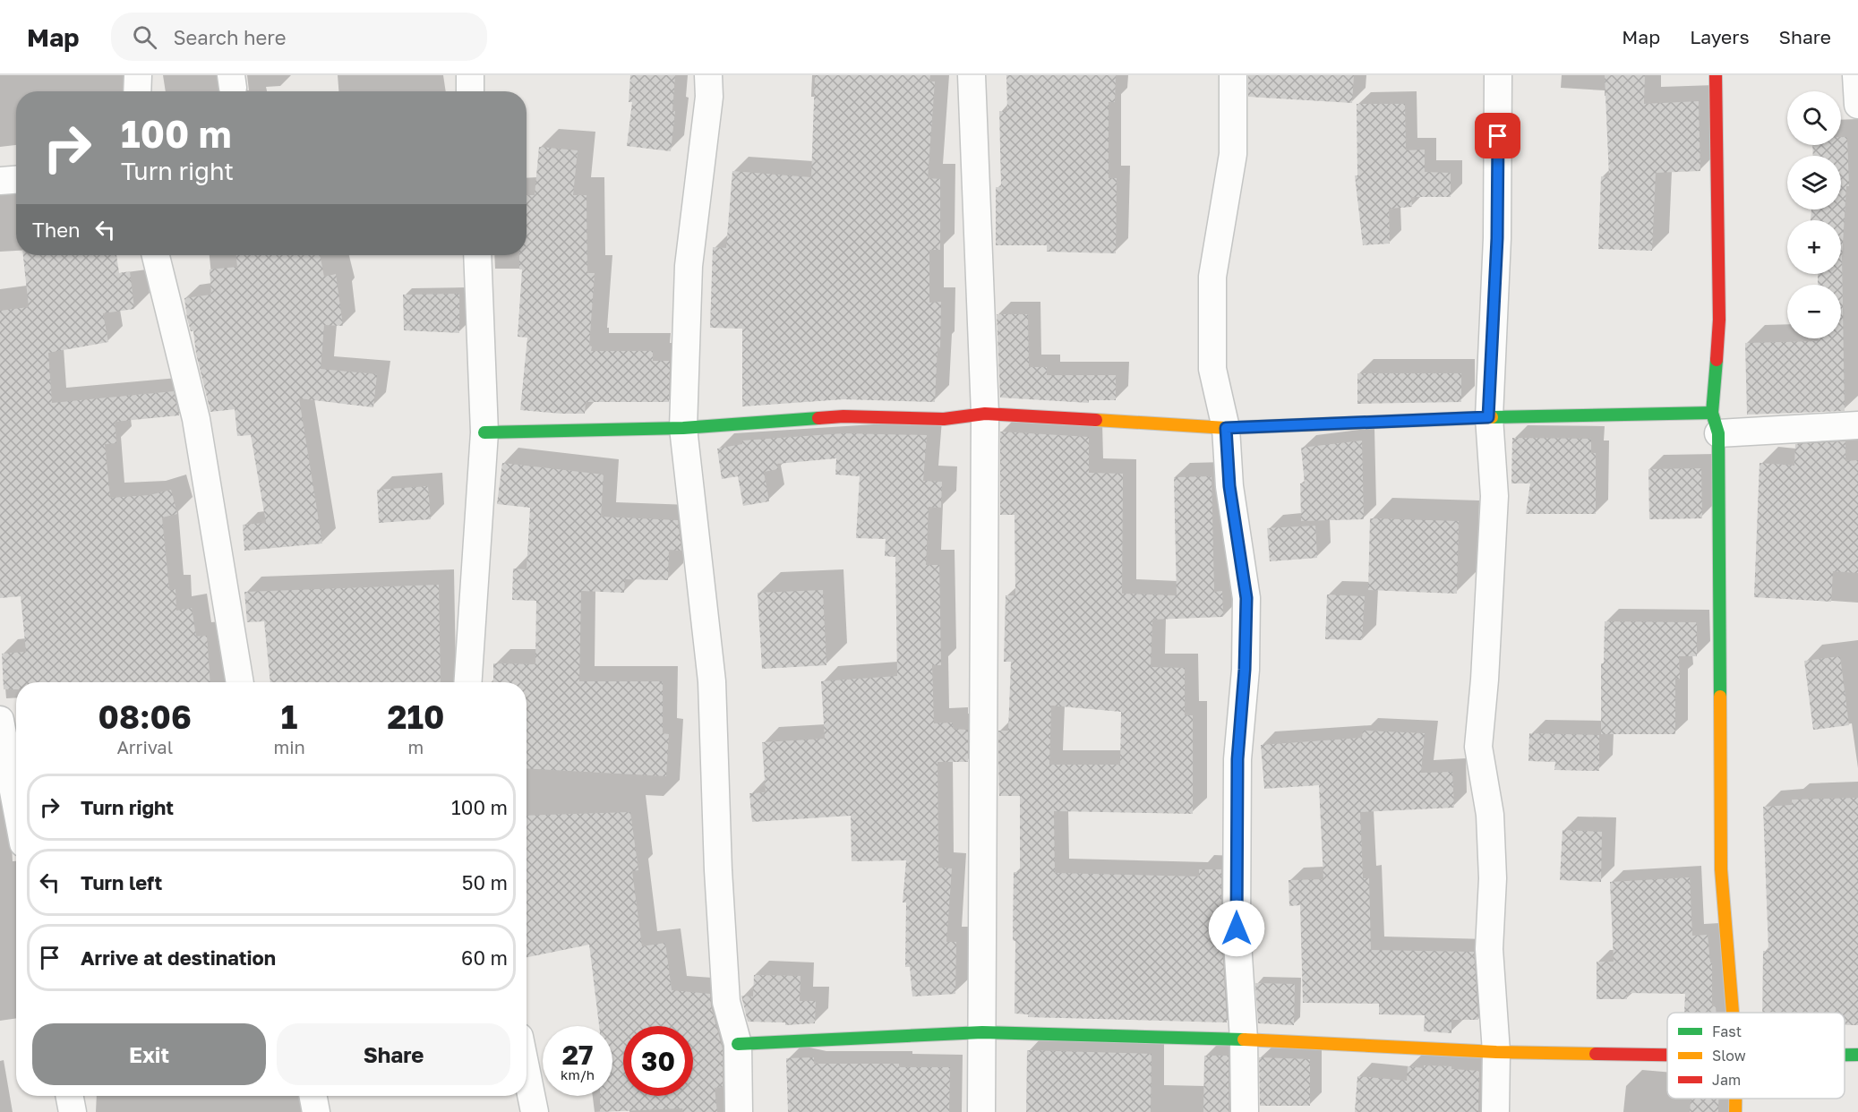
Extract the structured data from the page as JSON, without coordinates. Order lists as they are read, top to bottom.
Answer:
{
  "legend": ["Fast", "Slow", "Jam"],
  "page": {
    "header": "Map",
    "search": "Search here",
    "nav": ["Map", "Layers", "Share"],
    "map_buttons": ["+", "−"],
    "turn": ["100 m", "Turn right"],
    "then": "Then",
    "eta": [
      "08:06",
      "Arrival",
      "1",
      "min",
      "210",
      "m"
    ],
    "list": [
      {
        "name": "Turn right",
        "value": "100 m"
      },
      {
        "name": "Turn left",
        "value": "50 m"
      },
      {
        "name": "Arrive at destination",
        "value": "60 m"
      }
    ],
    "buttons": ["Exit", "Share"],
    "speed": "27 km/h",
    "limit": "30"
  }
}
